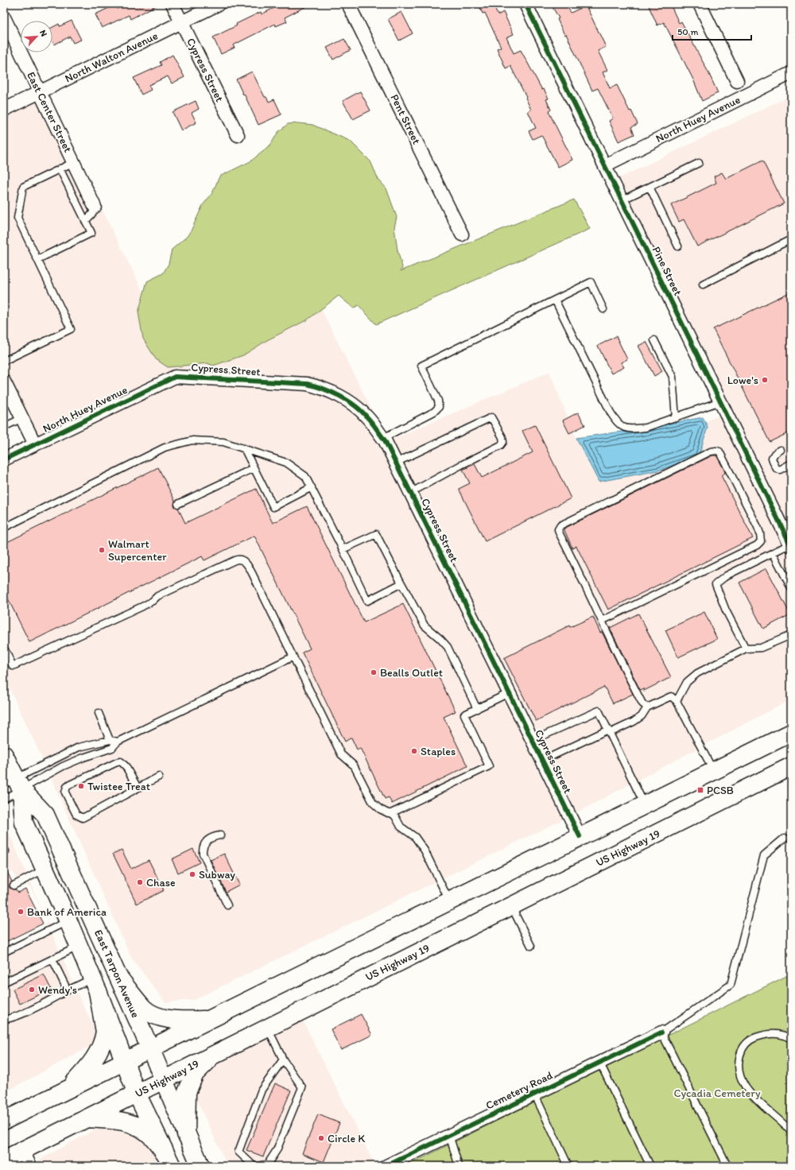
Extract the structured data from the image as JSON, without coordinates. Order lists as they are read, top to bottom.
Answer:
{
  "streets": {
    "main road": ["US Highway 19", "East Tarpon Avenue"],
    "street": [
      "North Walton Avenue",
      "Cypress Street",
      "East Center Street",
      "Pent Street",
      "North Huey Avenue",
      "Pine Street",
      "Cemetery Road"
    ]
  },
  "crossings": [
    ["North Walton Avenue", "Cypress Street"],
    ["North Walton Avenue", "East Center Street"],
    ["Cypress Street", "North Huey Avenue"],
    ["North Huey Avenue", "Pine Street"],
    ["US Highway 19", "East Tarpon Avenue"]
  ],
  "parks": ["Cycadia Cemetery"],
  "places": {
    "other": [
      "Lowe's",
      "Walmart Supercenter",
      "Bealls Outlet",
      "Staples",
      "Twistee Treat",
      "Subway",
      "Chase",
      "Bank of America",
      "Wendy's",
      "Circle K"
    ],
    "transit": ["PCSB"]
  },
  "scale_bar": "50 m",
  "north": "top right"
}
